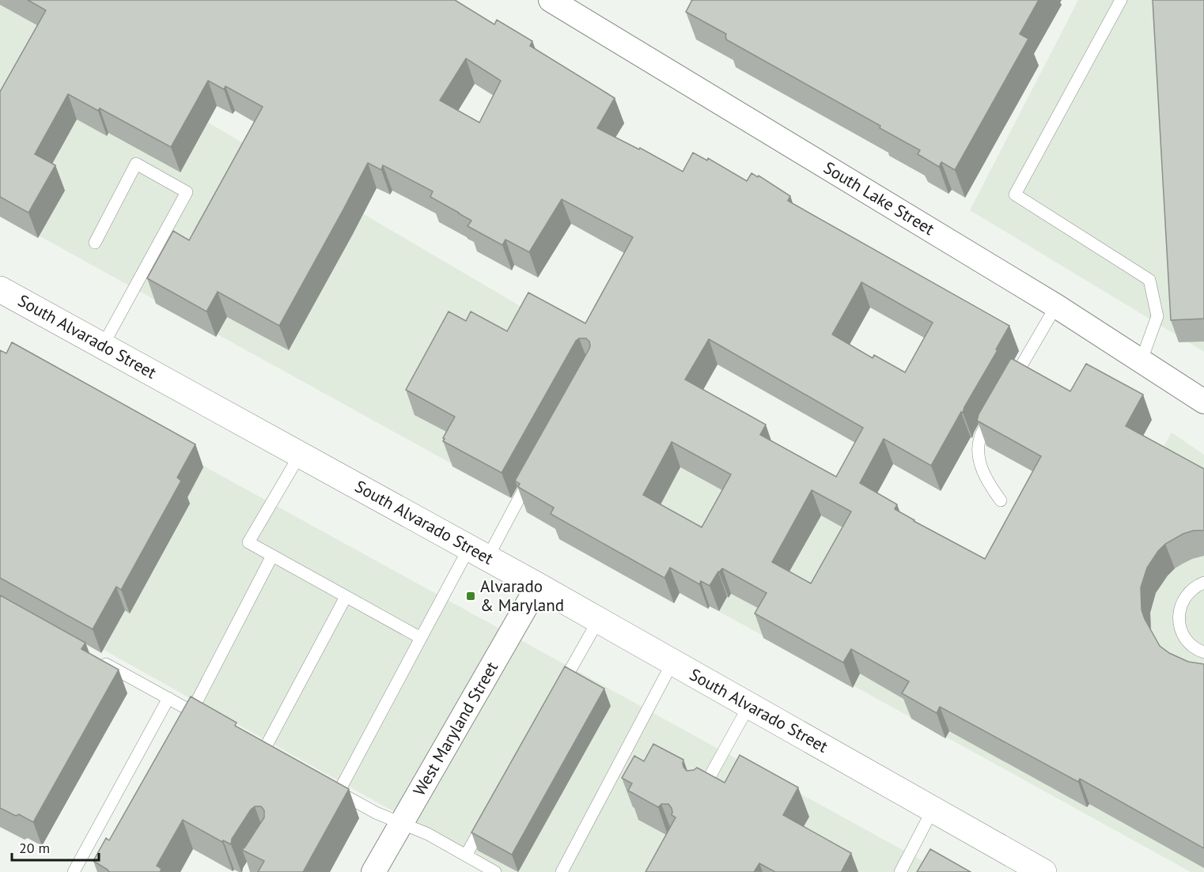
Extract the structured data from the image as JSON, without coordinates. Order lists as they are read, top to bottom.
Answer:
{
  "streets": {
    "main road": ["South Alvarado Street"],
    "street": ["South Lake Street", "West Maryland Street"]
  },
  "crossings": [
    ["South Alvarado Street", "West Maryland Street"]
  ],
  "places": {
    "transit": ["Alvarado & Maryland"]
  },
  "scale_bar": "20 m"
}
